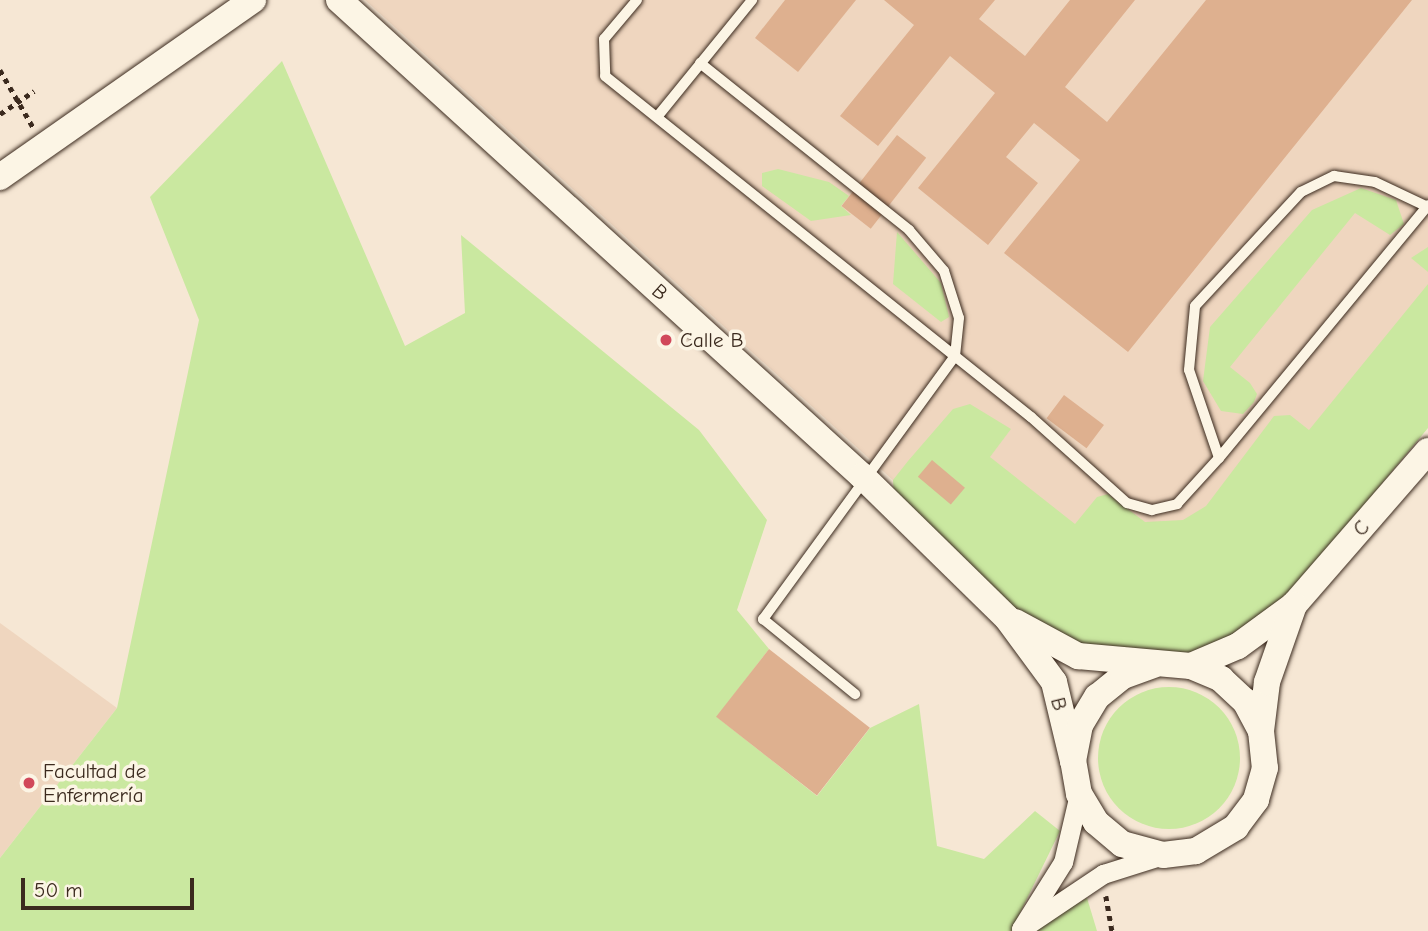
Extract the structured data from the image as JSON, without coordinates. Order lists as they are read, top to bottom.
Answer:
{
  "streets": {
    "street": ["B", "C"]
  },
  "crossings": [
    ["B", "C"]
  ],
  "places": ["Calle B", "Facultad de Enfermería"],
  "scale_bar": "50 m"
}
